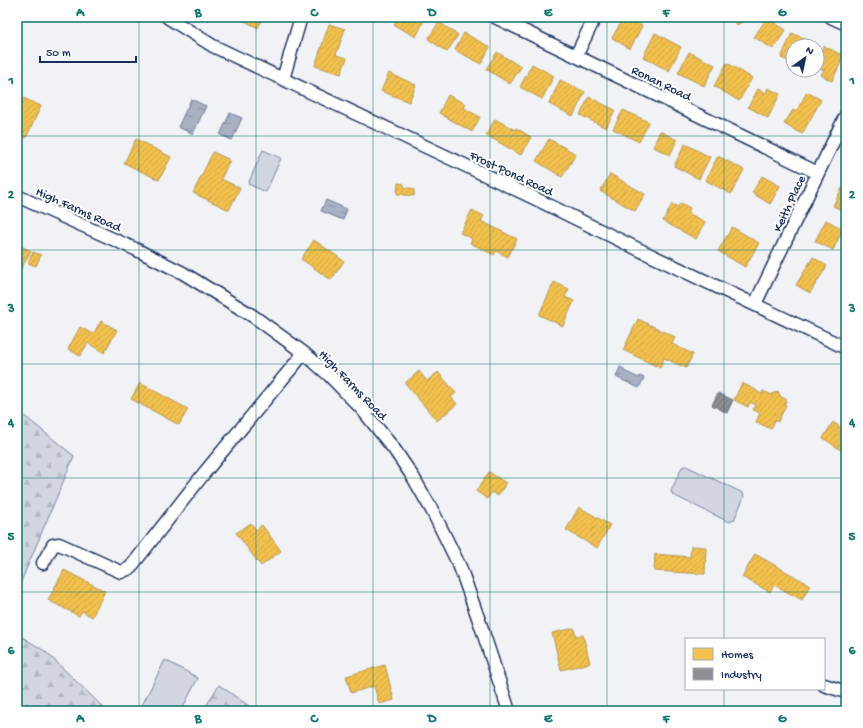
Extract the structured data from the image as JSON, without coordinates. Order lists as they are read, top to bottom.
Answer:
{
  "streets": {
    "street": [
      "Ronan Road",
      "Frost Pond Road",
      "Keith Place",
      "High Farms Road"
    ]
  },
  "crossings": [
    ["Ronan Road", "Keith Place"],
    ["Frost Pond Road", "Keith Place"]
  ],
  "legend": ["Homes", "Industry"],
  "scale_bar": "50 m",
  "north": "top right",
  "grid": {
    "columns": [
      "A",
      "B",
      "C",
      "D",
      "E",
      "F",
      "G"
    ],
    "rows": [
      "1",
      "2",
      "3",
      "4",
      "5",
      "6"
    ]
  }
}
